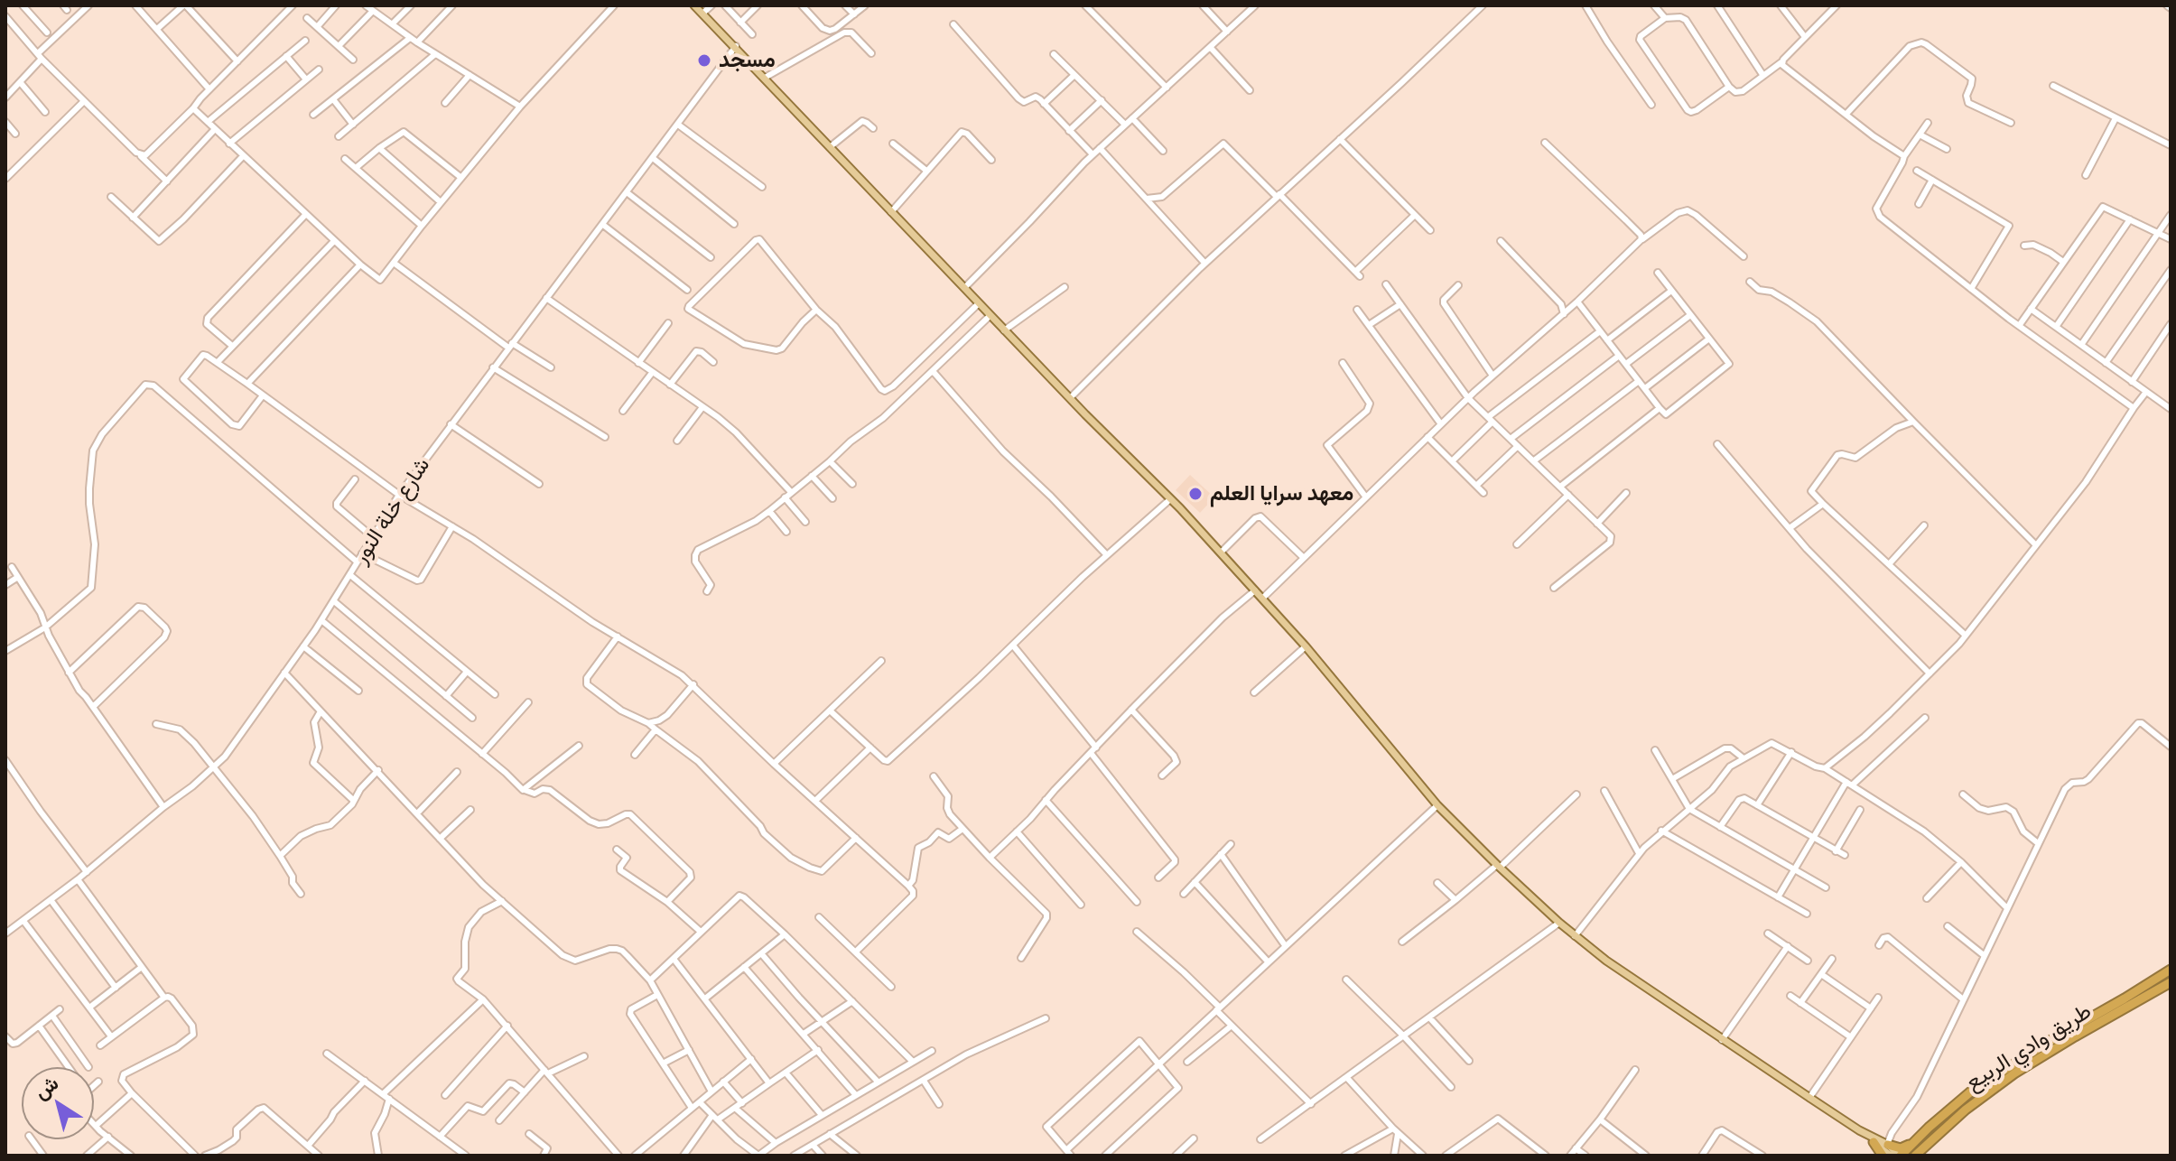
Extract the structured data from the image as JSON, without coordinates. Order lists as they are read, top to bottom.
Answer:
{
  "streets": {
    "highway": ["طريق وادي الربيع"],
    "street": ["شارع خلة النور"]
  },
  "places": ["مسجد", "معهد سرايا العلم"],
  "north": "top left"
}
